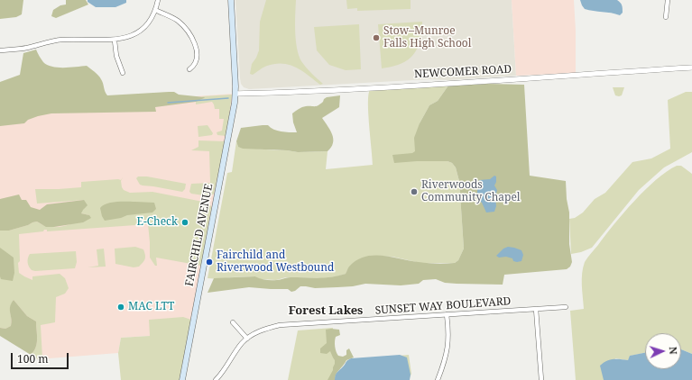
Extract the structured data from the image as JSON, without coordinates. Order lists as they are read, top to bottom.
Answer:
{
  "streets": {
    "main road": ["FAIRCHILD AVENUE"],
    "street": ["NEWCOMER ROAD", "SUNSET WAY BOULEVARD"]
  },
  "crossings": [
    ["NEWCOMER ROAD", "FAIRCHILD AVENUE"]
  ],
  "districts": ["Forest Lakes"],
  "places": [
    "Stow–Munroe Falls High School",
    "Riverwoods Community Chapel",
    "E-Check",
    "Fairchild and Riverwood Westbound",
    "MAC LTT"
  ],
  "scale_bar": "100 m",
  "north": "right"
}
